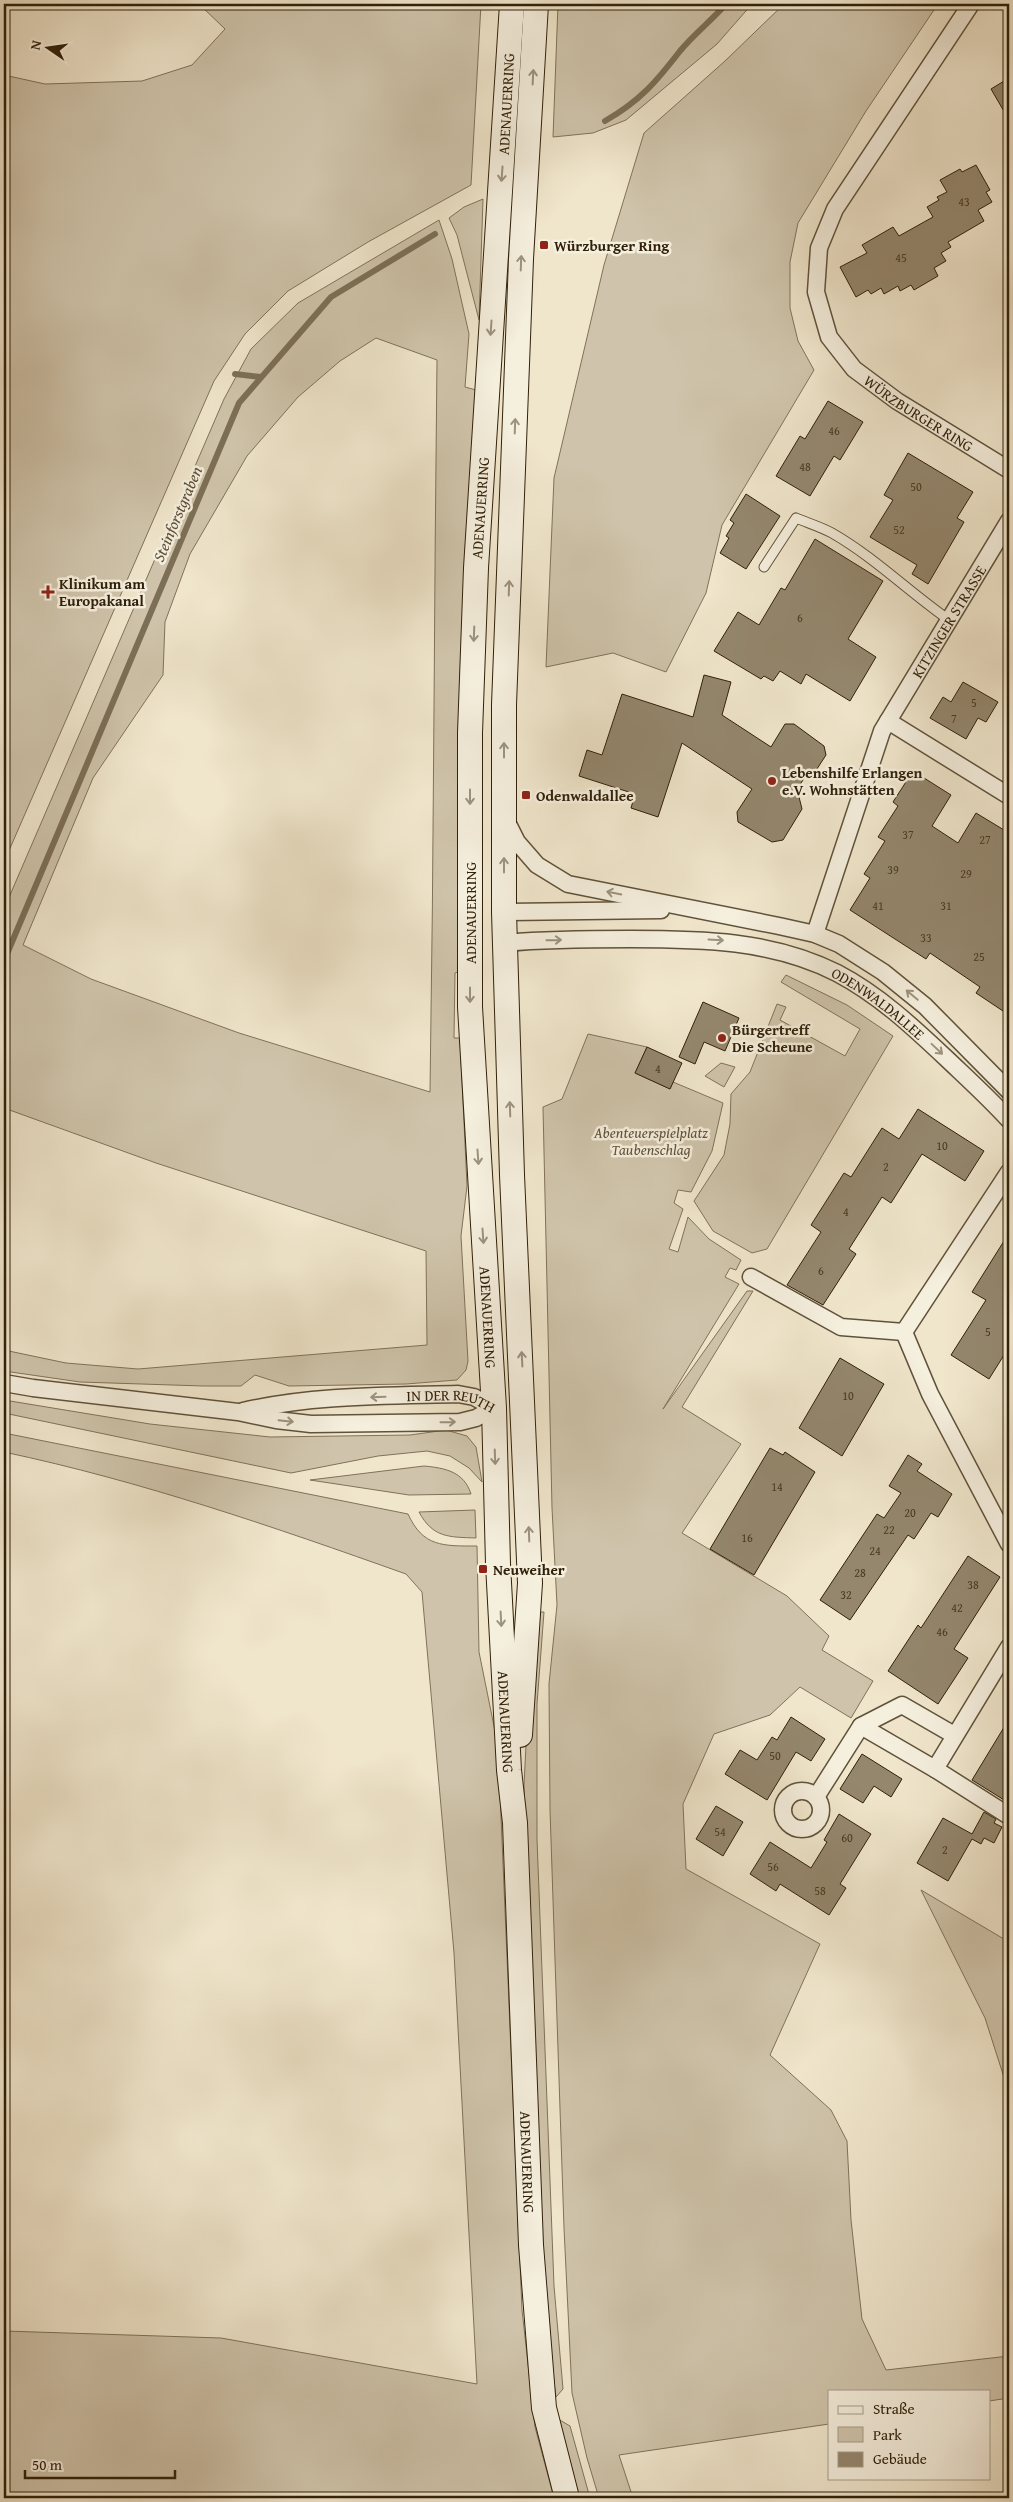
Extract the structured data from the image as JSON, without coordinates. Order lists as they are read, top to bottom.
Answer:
{
  "streets": {
    "main road": ["ADENAUERRING"],
    "street": [
      "WÜRZBURGER RING",
      "KITZINGER STRASSE",
      "ODENWALDALLEE",
      "IN DER REUTH"
    ]
  },
  "crossings": [
    ["ADENAUERRING", "ODENWALDALLEE"],
    ["ADENAUERRING", "IN DER REUTH"],
    ["KITZINGER STRASSE", "ODENWALDALLEE"]
  ],
  "water": ["Steinforstgraben"],
  "parks": ["Abenteuerspielplatz Taubenschlag"],
  "places": {
    "transit": ["Würzburger Ring", "Odenwaldallee", "Neuweiher"],
    "health": ["Klinikum am Europakanal"],
    "other": ["Lebenshilfe Erlangen e.V. Wohnstätten", "Bürgertreff Die Scheune"]
  },
  "house_numbers": [
    "43",
    "45",
    "46",
    "48",
    "50",
    "52",
    "6",
    "5",
    "7",
    "37",
    "27",
    "39",
    "29",
    "41",
    "31",
    "33",
    "25",
    "4",
    "10",
    "2",
    "4",
    "6",
    "5",
    "10",
    "14",
    "20",
    "22",
    "16",
    "24",
    "28",
    "38",
    "32",
    "42",
    "46",
    "50",
    "54",
    "60",
    "2",
    "56",
    "58"
  ],
  "legend": ["Straße", "Park", "Gebäude"],
  "scale_bar": "50 m",
  "north": "left"
}
